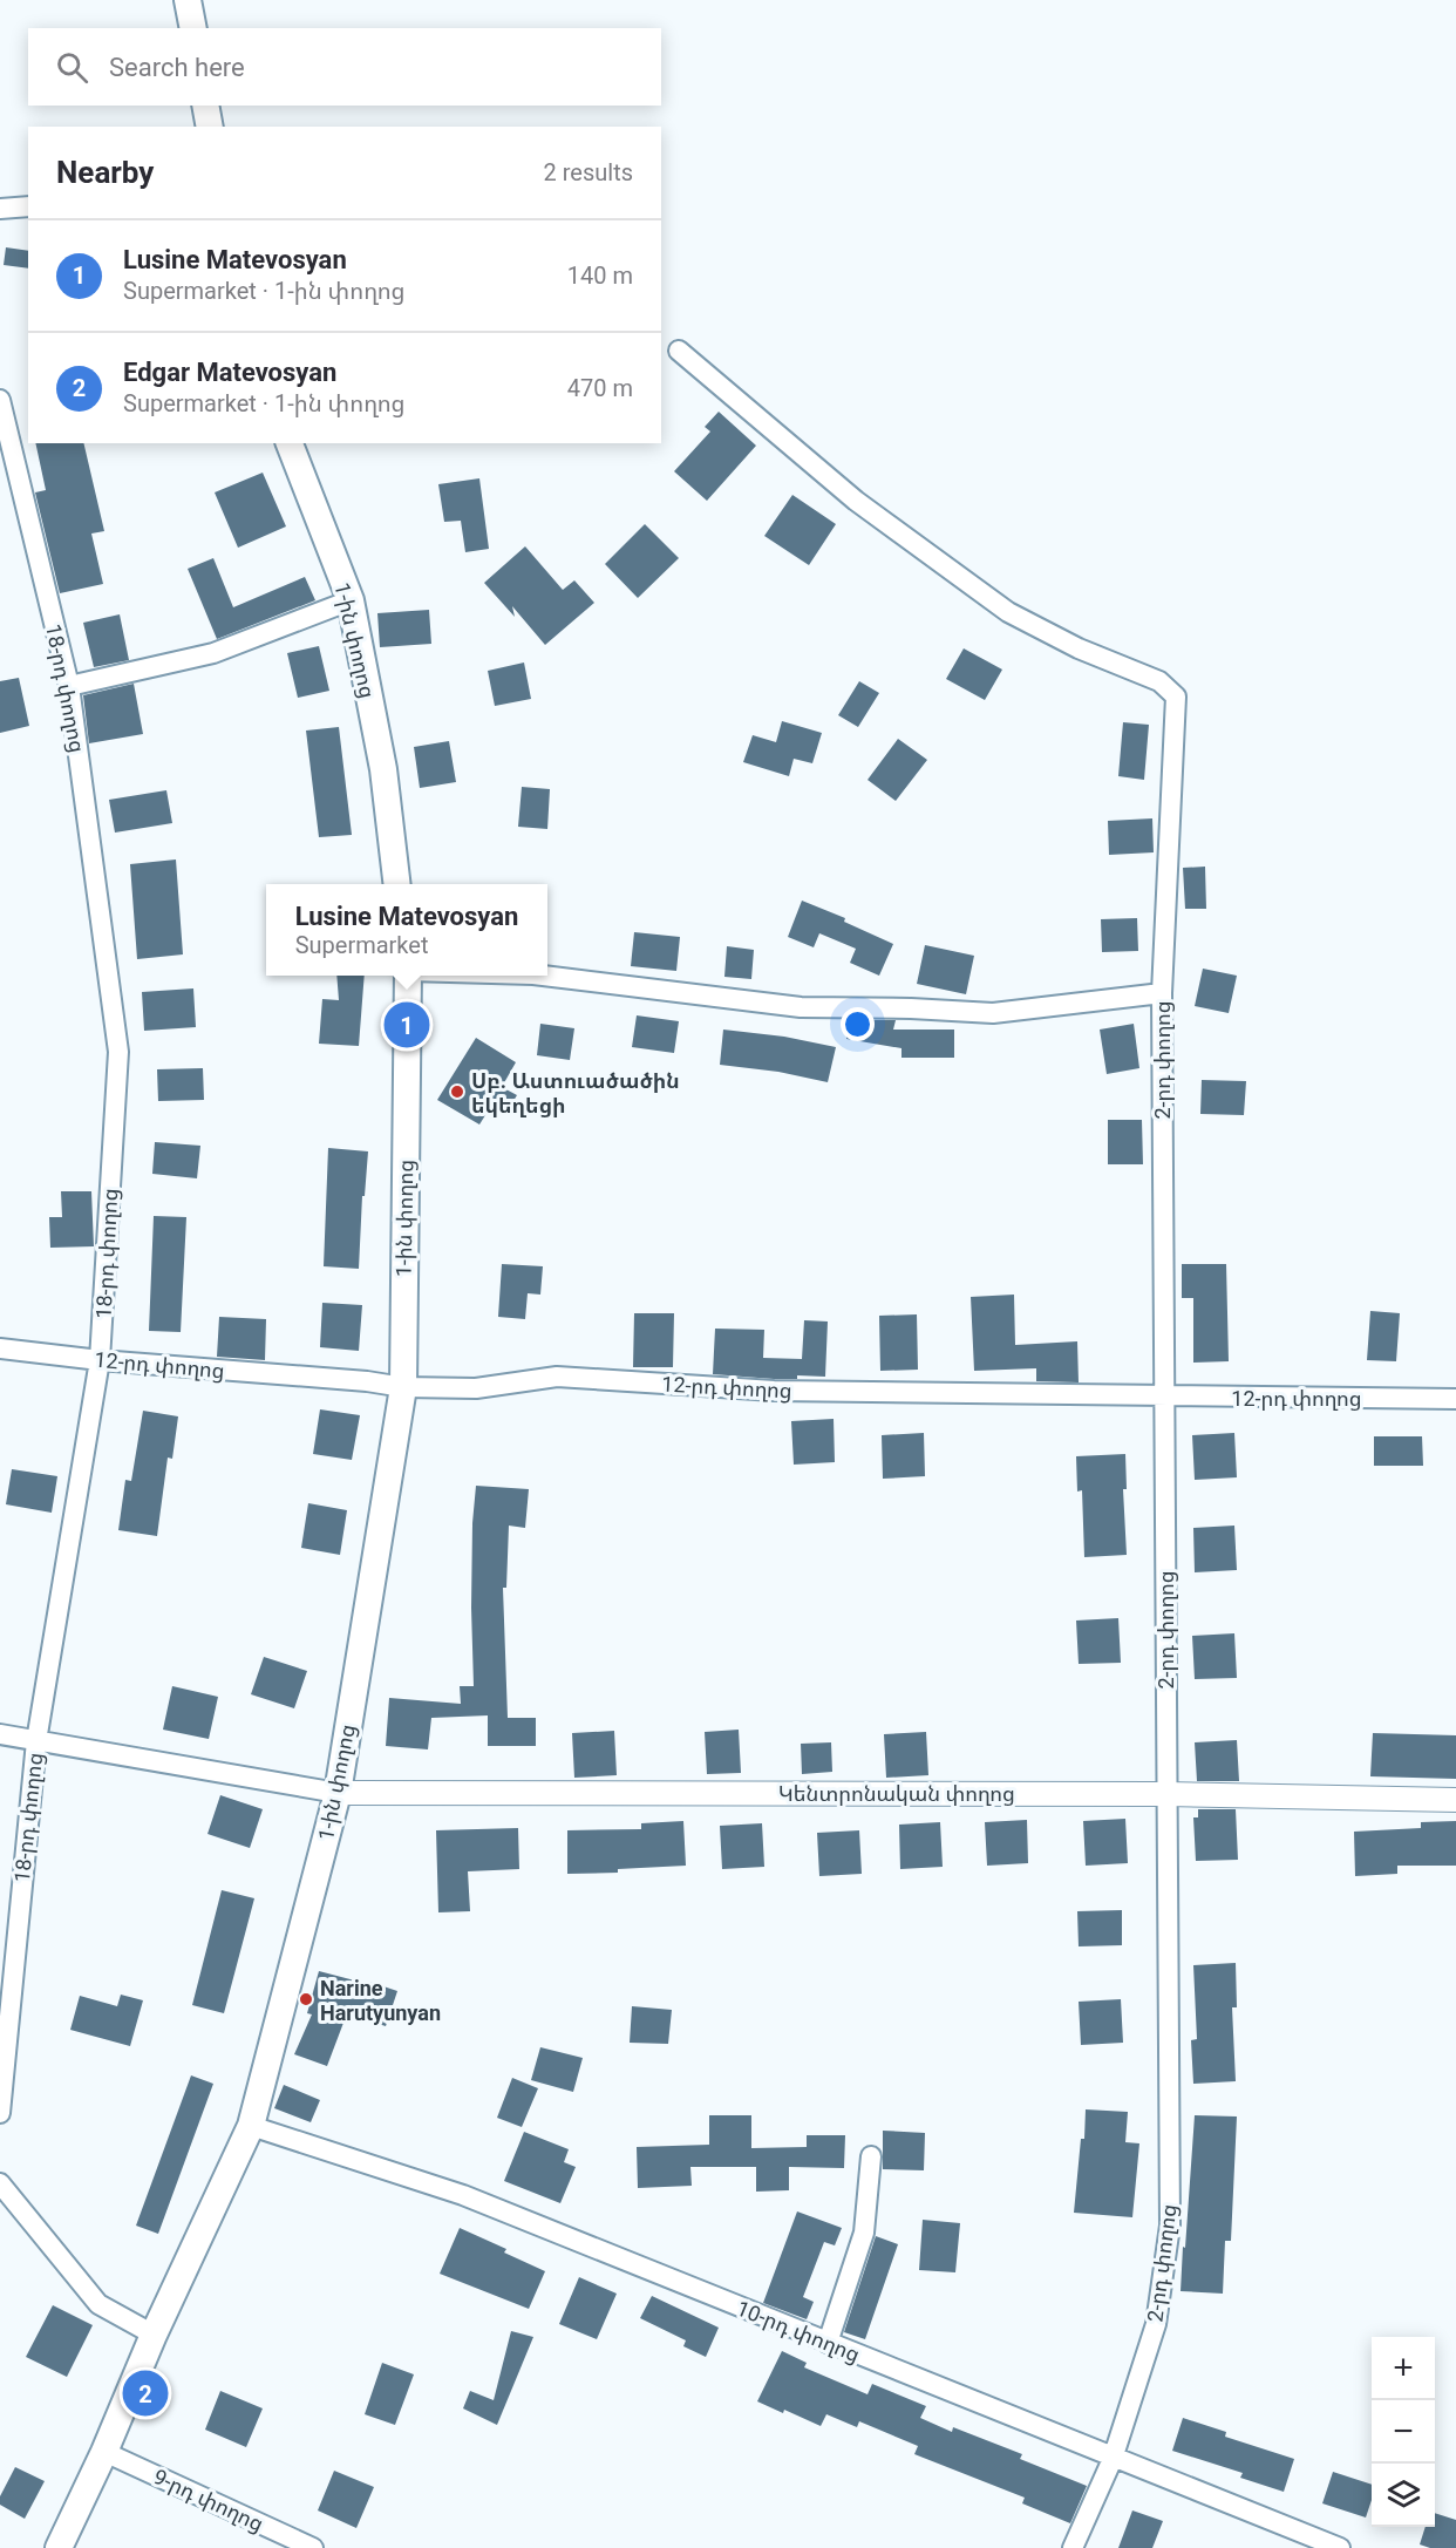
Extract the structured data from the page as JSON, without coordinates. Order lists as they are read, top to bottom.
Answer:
{
  "streets": {
    "main road": ["1-ին փողոց"],
    "street": [
      "18-րդ փողոց",
      "2-րդ փողոց",
      "12-րդ փողոց",
      "Կենտրոնական փողոց",
      "10-րդ փողոց",
      "9-րդ փողոց"
    ]
  },
  "crossings": [
    ["1-ին փողոց", "12-րդ փողոց"],
    ["1-ին փողոց", "Կենտրոնական փողոց"],
    ["1-ին փողոց", "10-րդ փողոց"],
    ["1-ին փողոց", "9-րդ փողոց"],
    ["18-րդ փողոց", "12-րդ փողոց"],
    ["2-րդ փողոց", "12-րդ փողոց"],
    ["2-րդ փողոց", "Կենտրոնական փողոց"],
    ["2-րդ փողոց", "10-րդ փողոց"]
  ],
  "places": ["Սբ. Աստուածածին եկեղեցի", "Narine Harutyunyan"],
  "page": {
    "search": "Search here",
    "heading": ["Nearby", "2 results"],
    "list": [
      {
        "mark": "1",
        "name": "Lusine Matevosyan",
        "note": "Supermarket · 1-ին փողոց",
        "value": "140 m"
      },
      {
        "mark": "2",
        "name": "Edgar Matevosyan",
        "note": "Supermarket · 1-ին փողոց",
        "value": "470 m"
      }
    ],
    "popup": ["Lusine Matevosyan", "Supermarket"],
    "pins": ["1", "2"],
    "map_buttons": ["+", "−"]
  }
}
